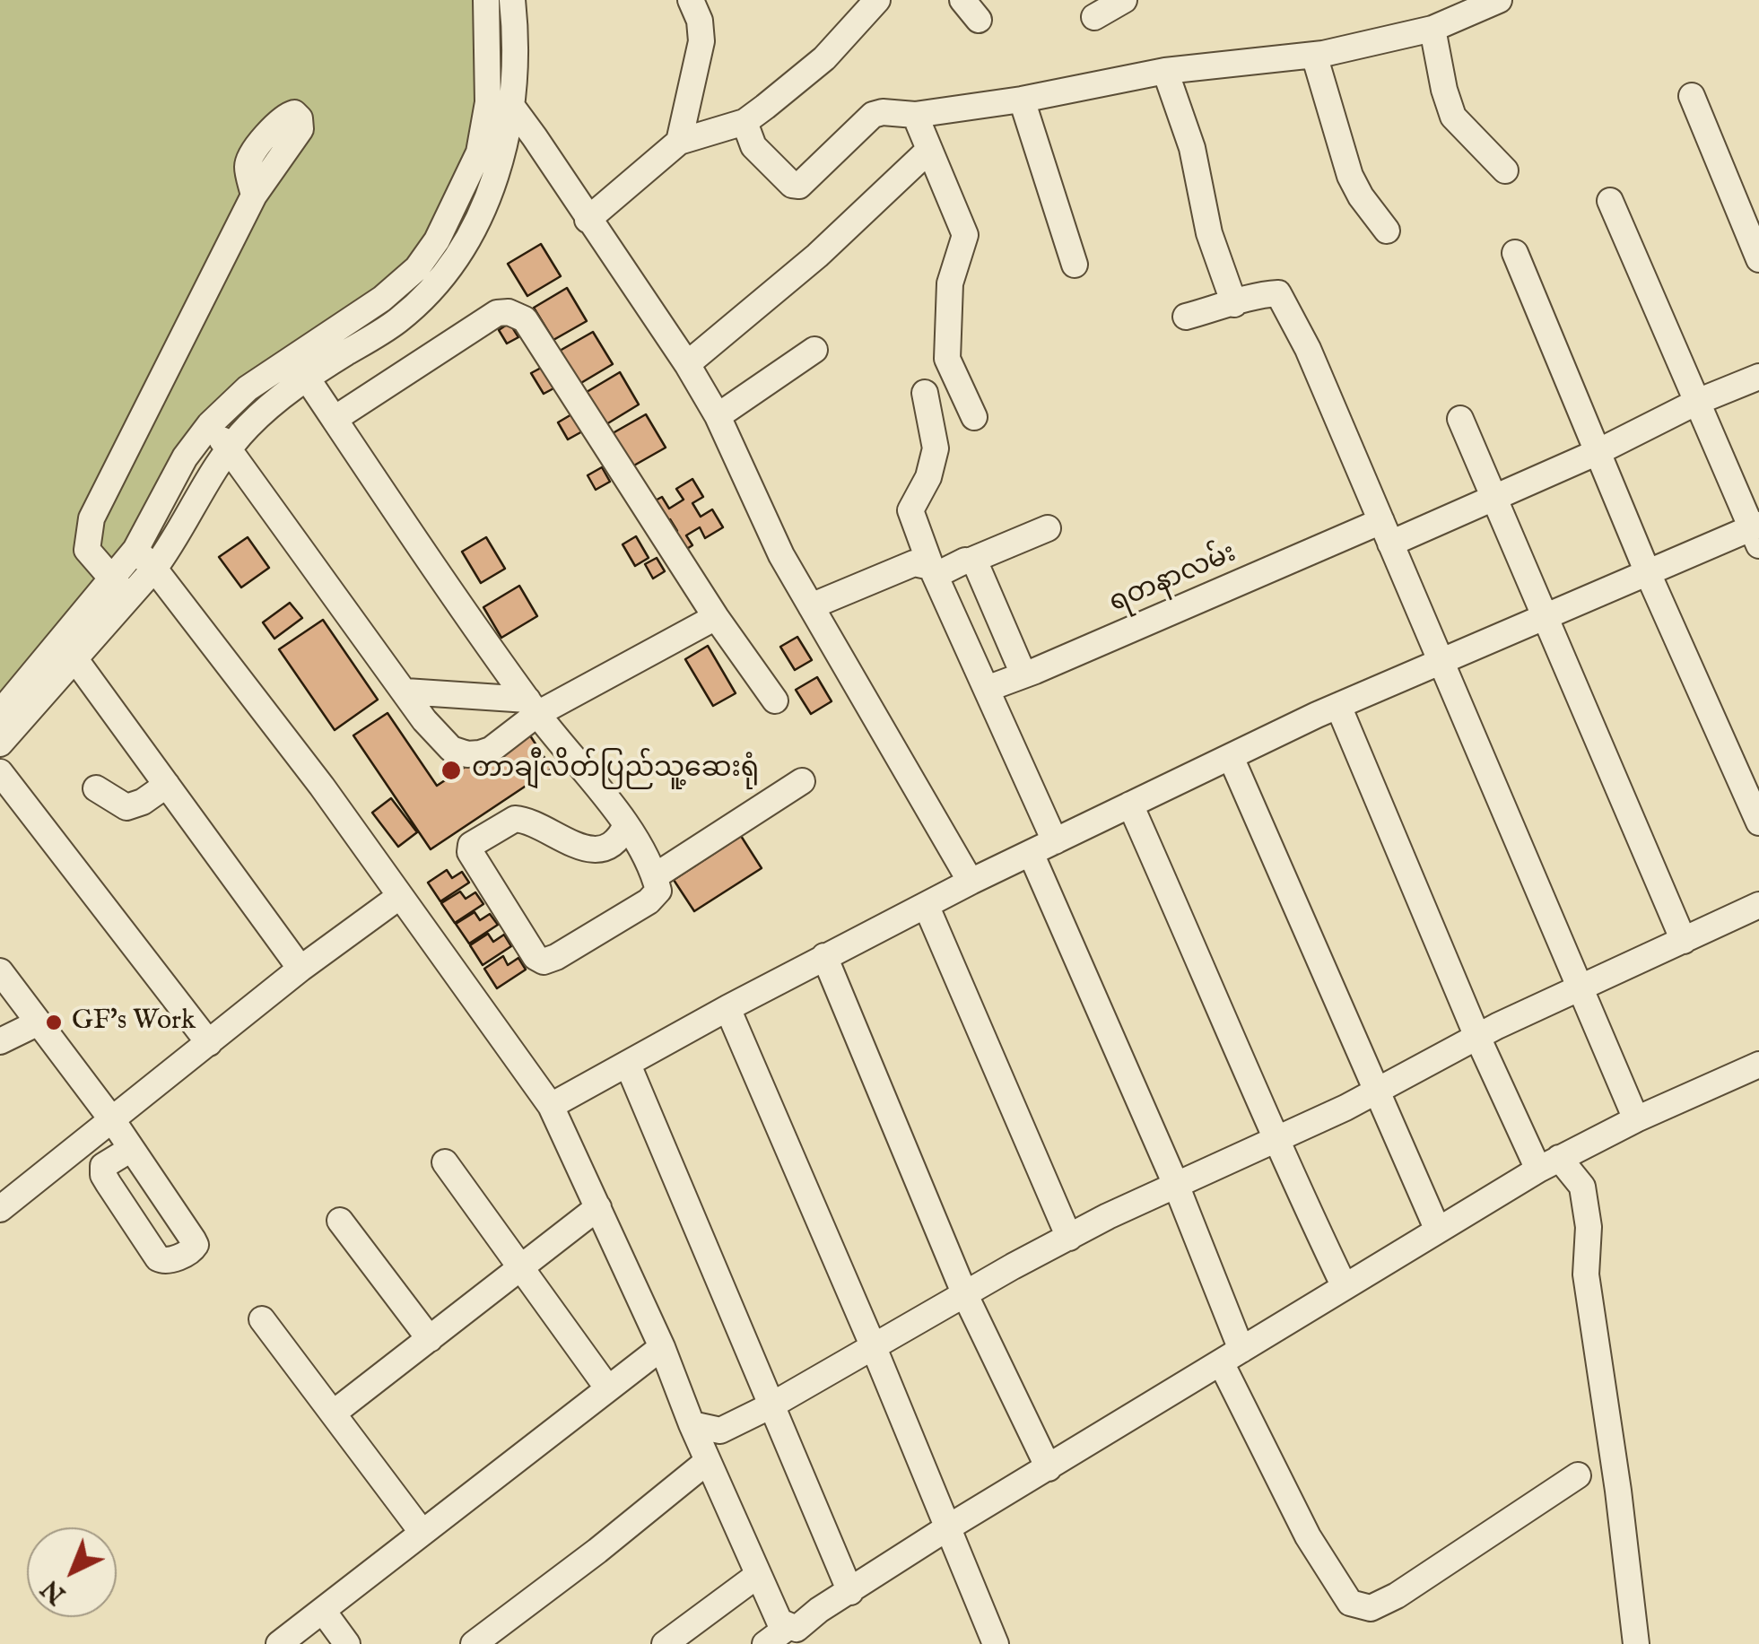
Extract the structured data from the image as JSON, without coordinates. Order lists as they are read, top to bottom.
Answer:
{
  "streets": {
    "street": ["ရတနာလမ်း"]
  },
  "places": ["တာချီလိတ်ပြည်သူ့ဆေးရုံ", "GF's Work"],
  "north": "bottom left"
}
